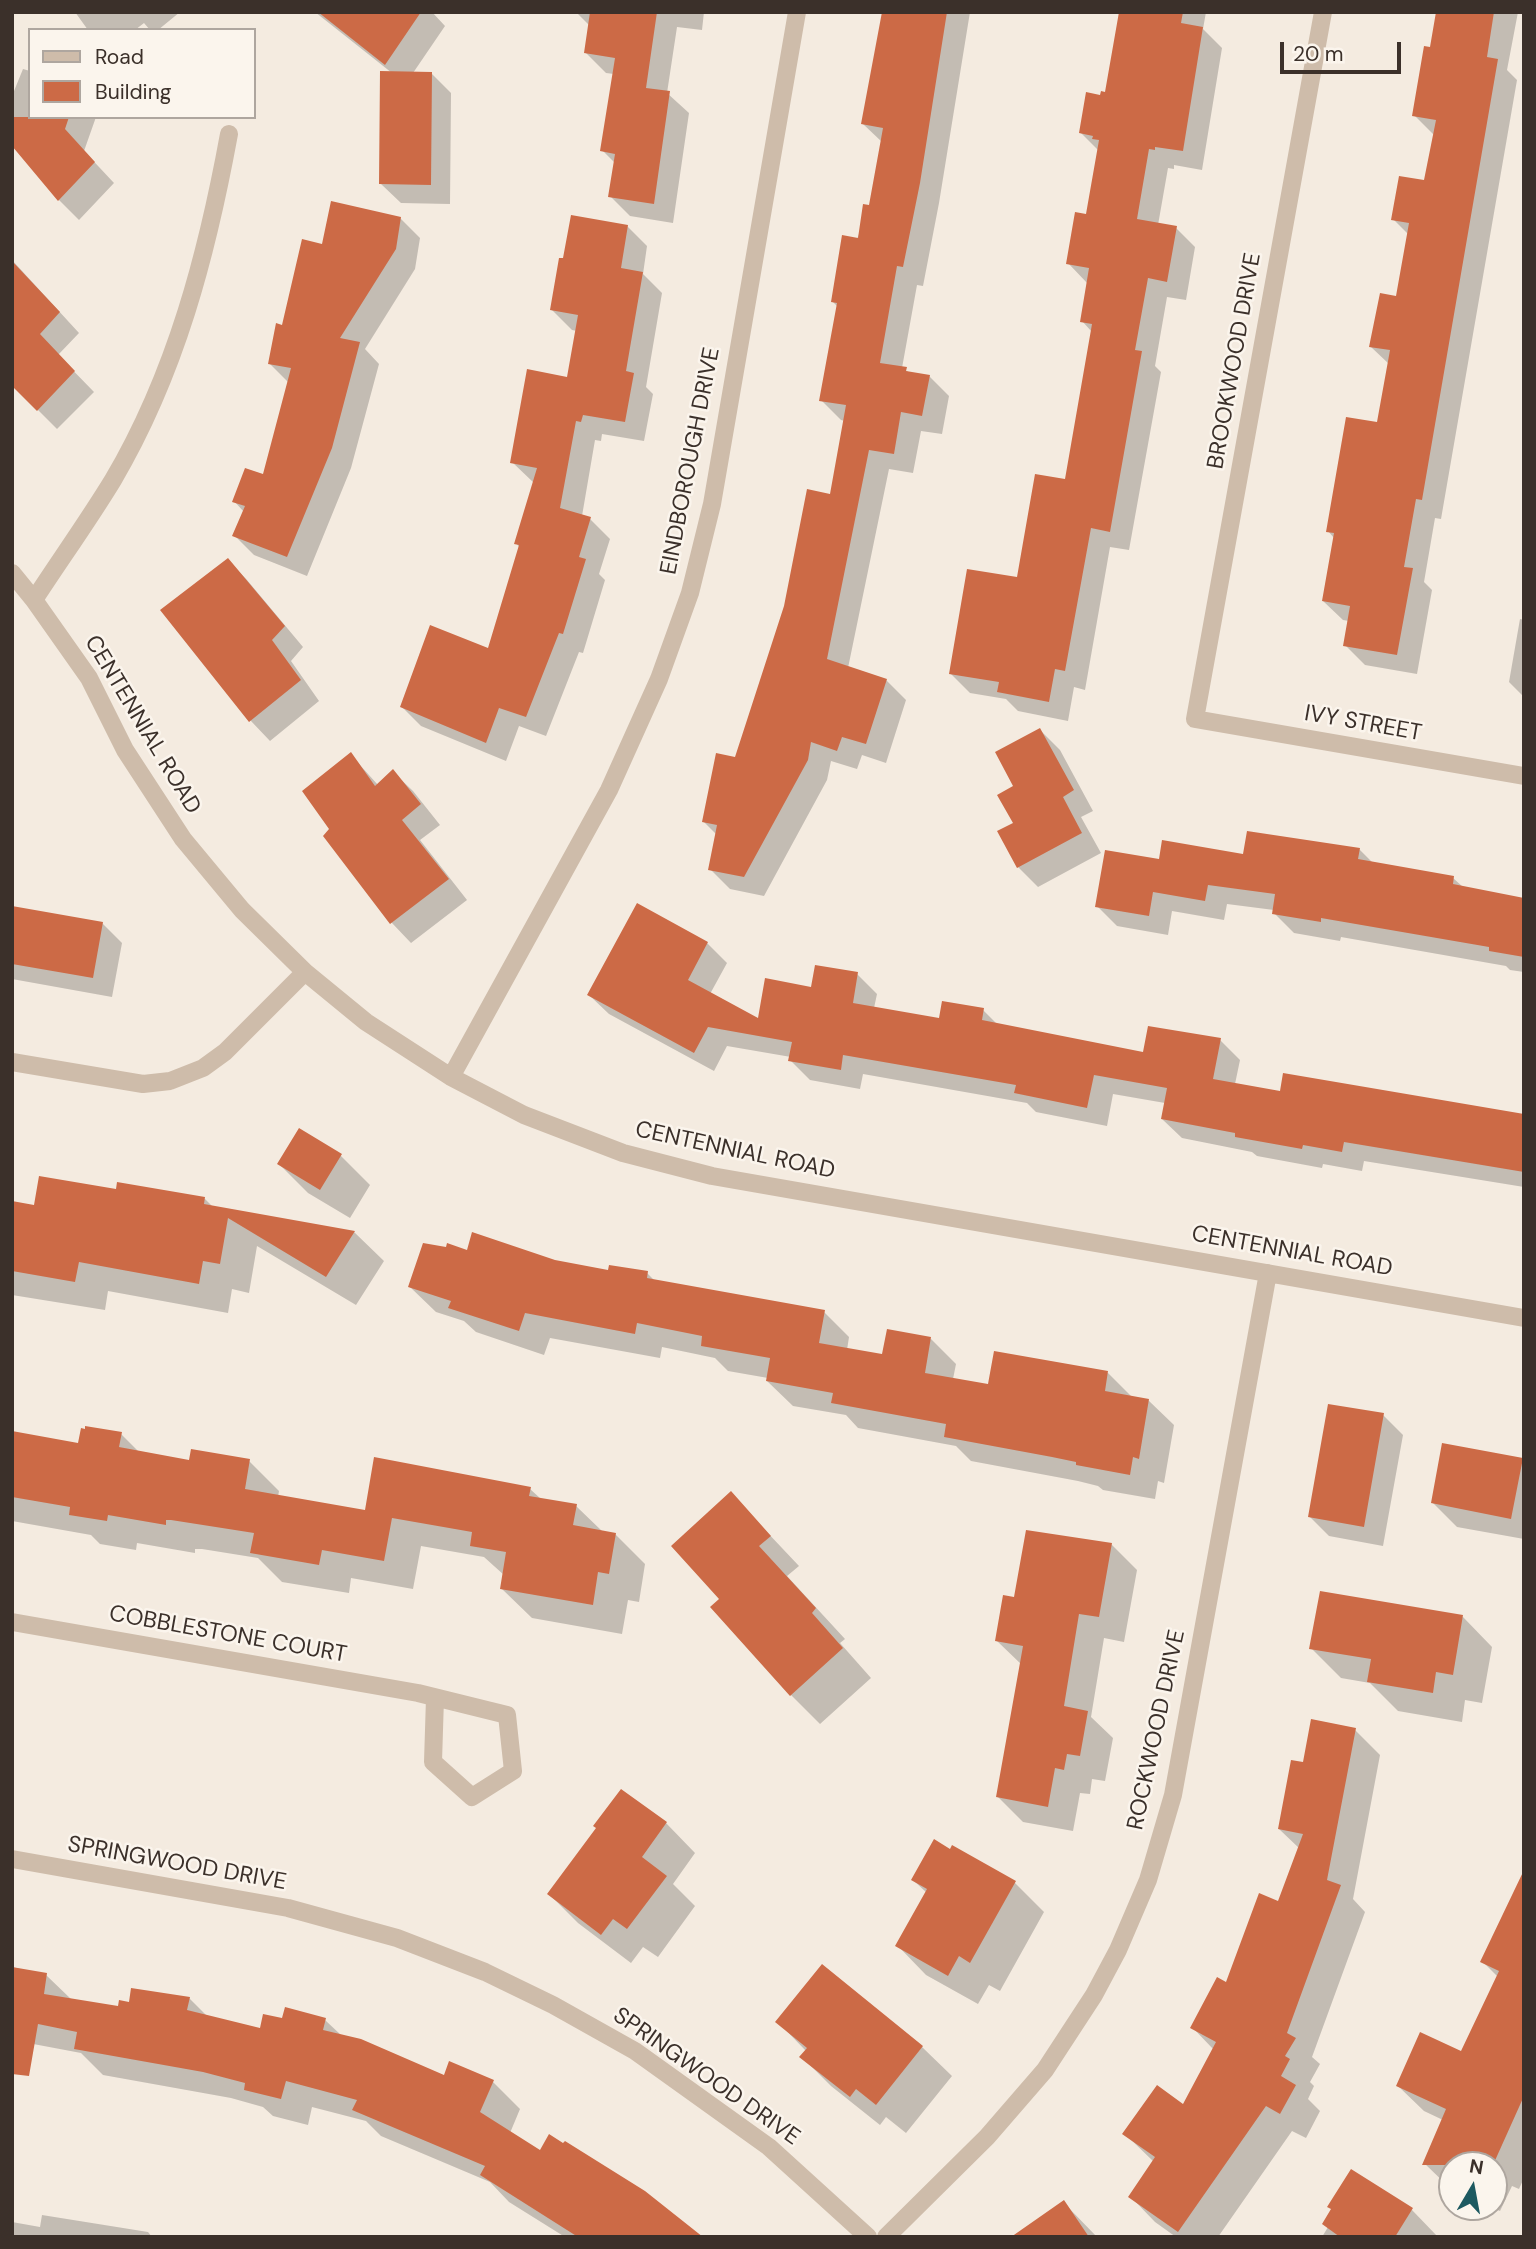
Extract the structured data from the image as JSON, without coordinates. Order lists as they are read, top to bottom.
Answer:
{
  "streets": {
    "street": [
      "BROOKWOOD DRIVE",
      "EINDBOROUGH DRIVE",
      "IVY STREET",
      "CENTENNIAL ROAD",
      "COBBLESTONE COURT",
      "ROCKWOOD DRIVE",
      "SPRINGWOOD DRIVE"
    ]
  },
  "crossings": [
    ["BROOKWOOD DRIVE", "IVY STREET"],
    ["EINDBOROUGH DRIVE", "CENTENNIAL ROAD"],
    ["CENTENNIAL ROAD", "ROCKWOOD DRIVE"]
  ],
  "legend": ["Road", "Building"],
  "scale_bar": "20 m",
  "north": "top"
}
